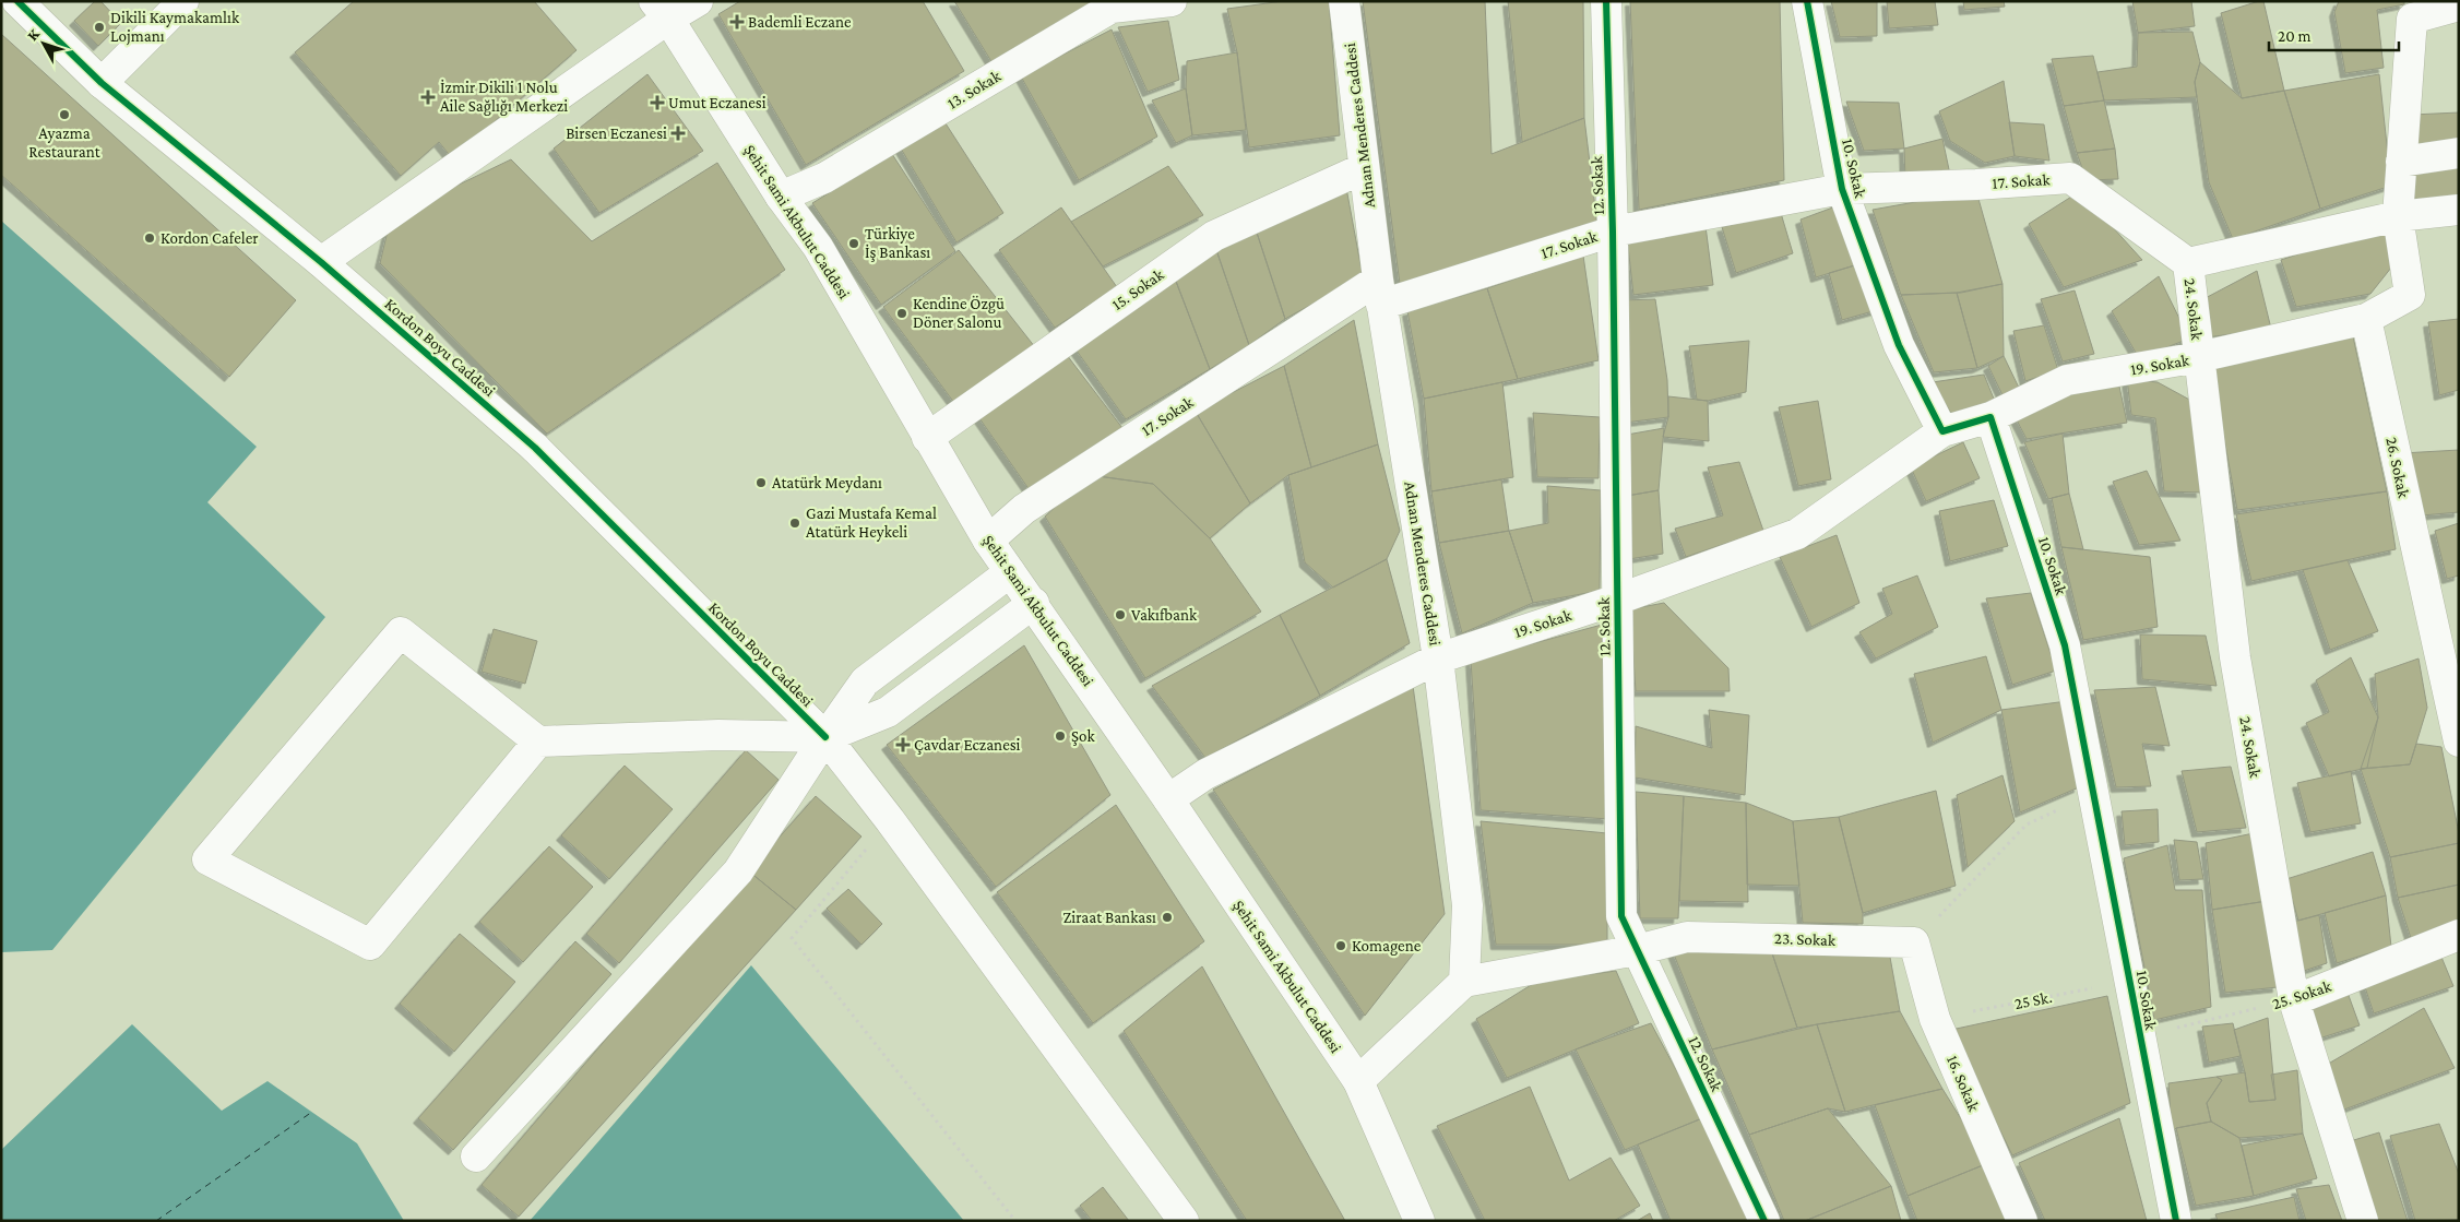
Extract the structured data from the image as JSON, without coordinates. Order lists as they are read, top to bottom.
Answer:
{
  "streets": {
    "street": [
      "13. Sokak",
      "Adnan Menderes Caddesi",
      "10. Sokak",
      "17. Sokak",
      "12. Sokak",
      "Şehit Sami Akbulut Caddesi",
      "15. Sokak",
      "24. Sokak",
      "Kordon Boyu Caddesi",
      "19. Sokak",
      "26. Sokak",
      "23. Sokak",
      "25. Sokak",
      "16. Sokak"
    ],
    "path": ["25 Sk."]
  },
  "crossings": [
    ["13. Sokak", "Şehit Sami Akbulut Caddesi"],
    ["Adnan Menderes Caddesi", "17. Sokak"],
    ["Adnan Menderes Caddesi", "15. Sokak"],
    ["Adnan Menderes Caddesi", "19. Sokak"],
    ["Adnan Menderes Caddesi", "23. Sokak"],
    ["10. Sokak", "17. Sokak"],
    ["10. Sokak", "19. Sokak"],
    ["10. Sokak", "25. Sokak"],
    ["10. Sokak", "25 Sk."],
    ["17. Sokak", "12. Sokak"],
    ["17. Sokak", "Şehit Sami Akbulut Caddesi"],
    ["17. Sokak", "24. Sokak"],
    ["12. Sokak", "19. Sokak"],
    ["12. Sokak", "23. Sokak"],
    ["Şehit Sami Akbulut Caddesi", "15. Sokak"],
    ["Şehit Sami Akbulut Caddesi", "19. Sokak"],
    ["24. Sokak", "19. Sokak"],
    ["24. Sokak", "25. Sokak"],
    ["19. Sokak", "26. Sokak"],
    ["23. Sokak", "16. Sokak"],
    ["25 Sk.", "16. Sokak"]
  ],
  "places": {
    "health": [
      "Bademli Eczane",
      "İzmir Dikili 1 Nolu Aile Sağlığı Merkezi",
      "Umut Eczanesi",
      "Birsen Eczanesi",
      "Çavdar Eczanesi"
    ],
    "other": [
      "Dikili Kaymakamlık Lojmanı",
      "Ayazma Restaurant",
      "Kordon Cafeler",
      "Türkiye İş Bankası",
      "Kendine Özgü Döner Salonu",
      "Atatürk Meydanı",
      "Gazi Mustafa Kemal Atatürk Heykeli",
      "Vakıfbank",
      "Şok",
      "Ziraat Bankası",
      "Komagene"
    ]
  },
  "scale_bar": "20 m",
  "north": "top left"
}
